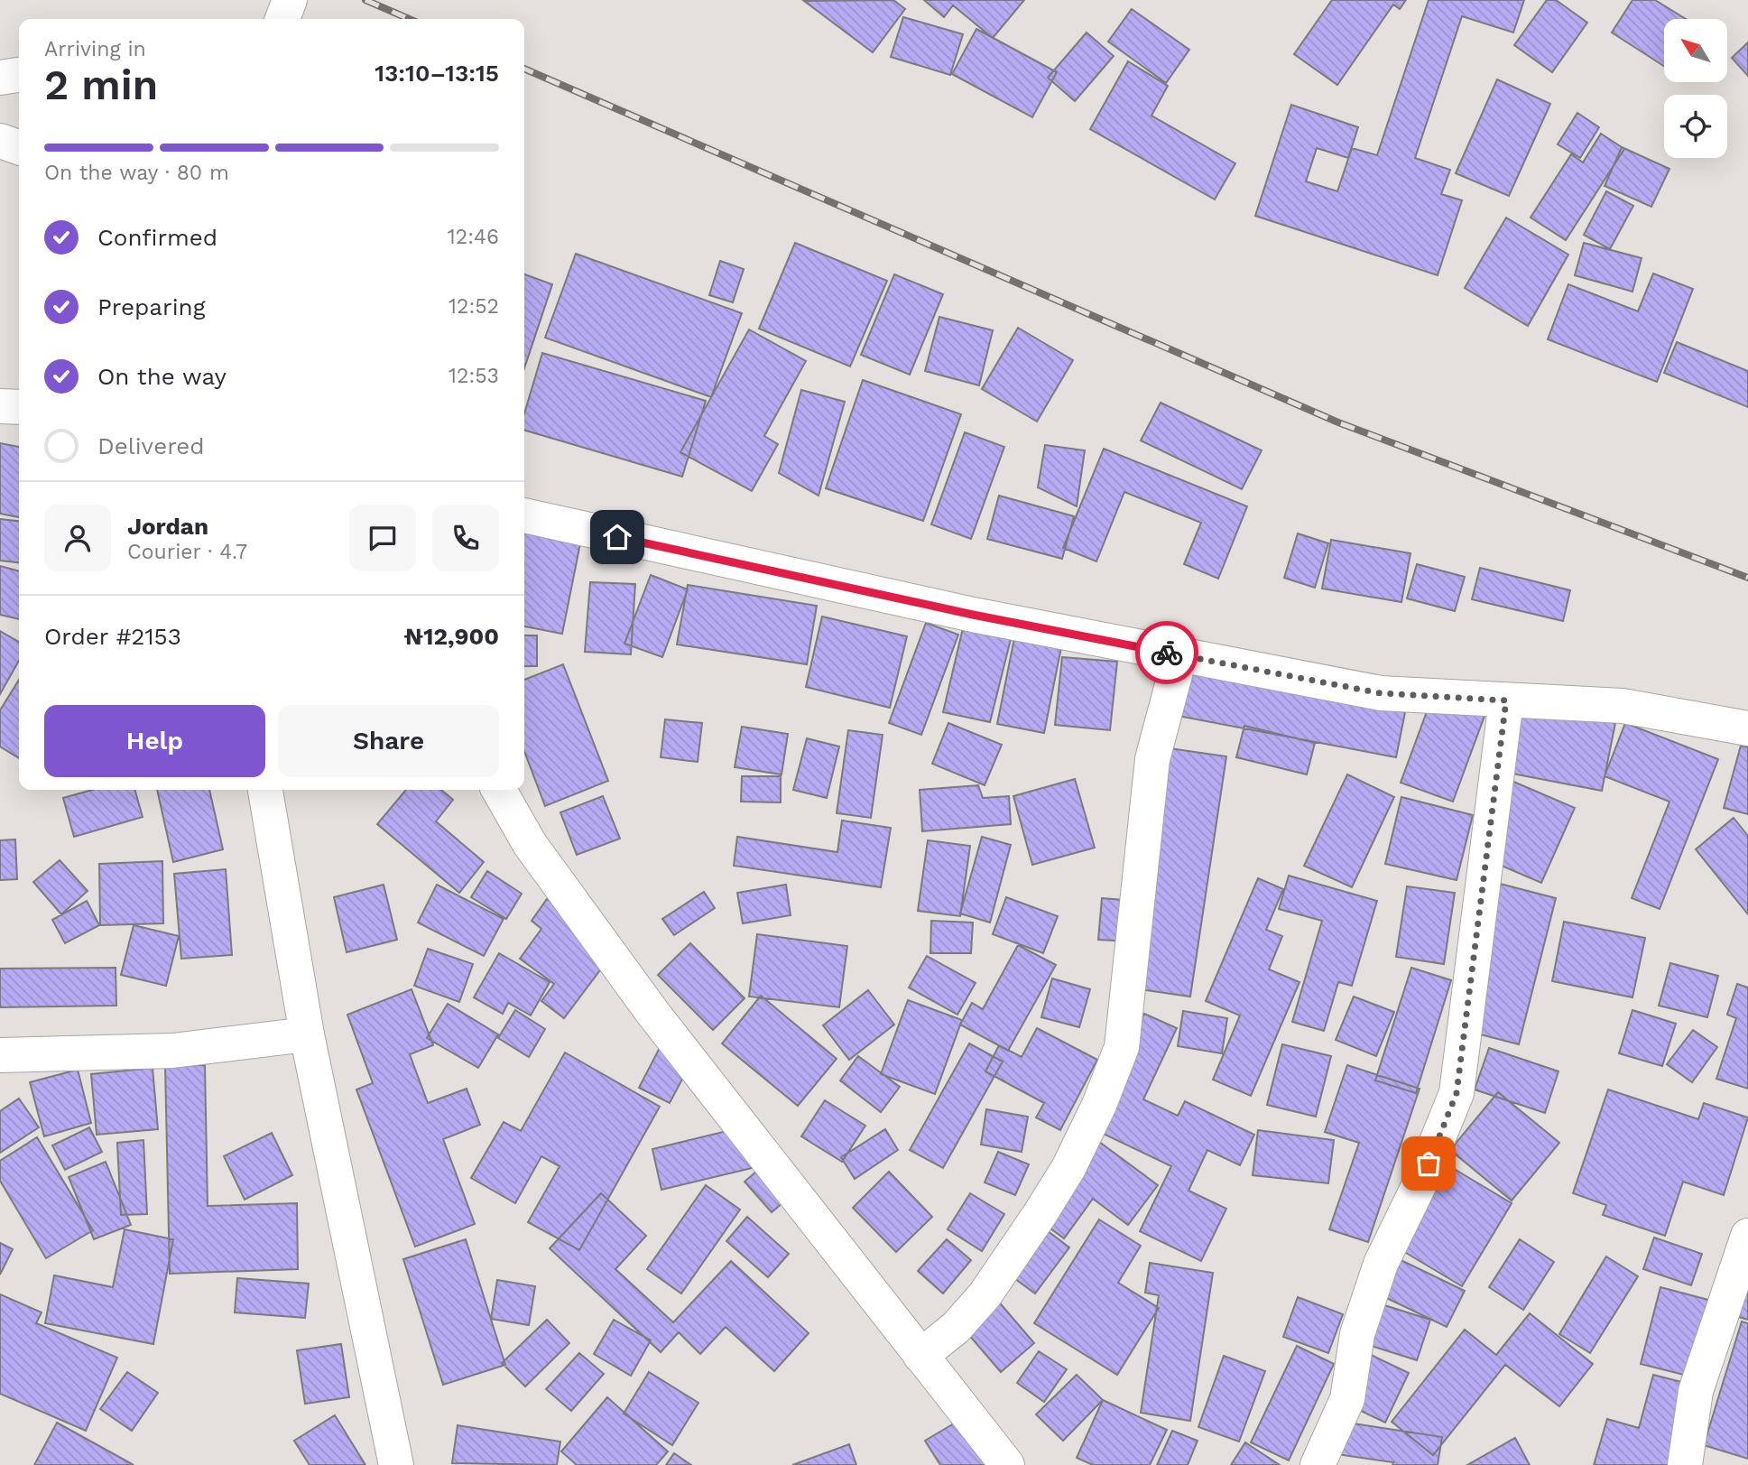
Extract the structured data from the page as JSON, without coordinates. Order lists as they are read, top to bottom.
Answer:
{
  "north": "top left",
  "page": {
    "heading": ["2 min", "Arriving in", "13:10–13:15"],
    "panel": [
      "Jordan",
      "Courier · 4.7",
      "Order #2153",
      "₦12,900"
    ],
    "bar": "On the way · 80 m",
    "list": [
      ["Confirmed", "12:46"],
      ["Preparing", "12:52"],
      ["On the way", "12:53"],
      "Delivered"
    ],
    "buttons": ["Help", "Share"]
  }
}
